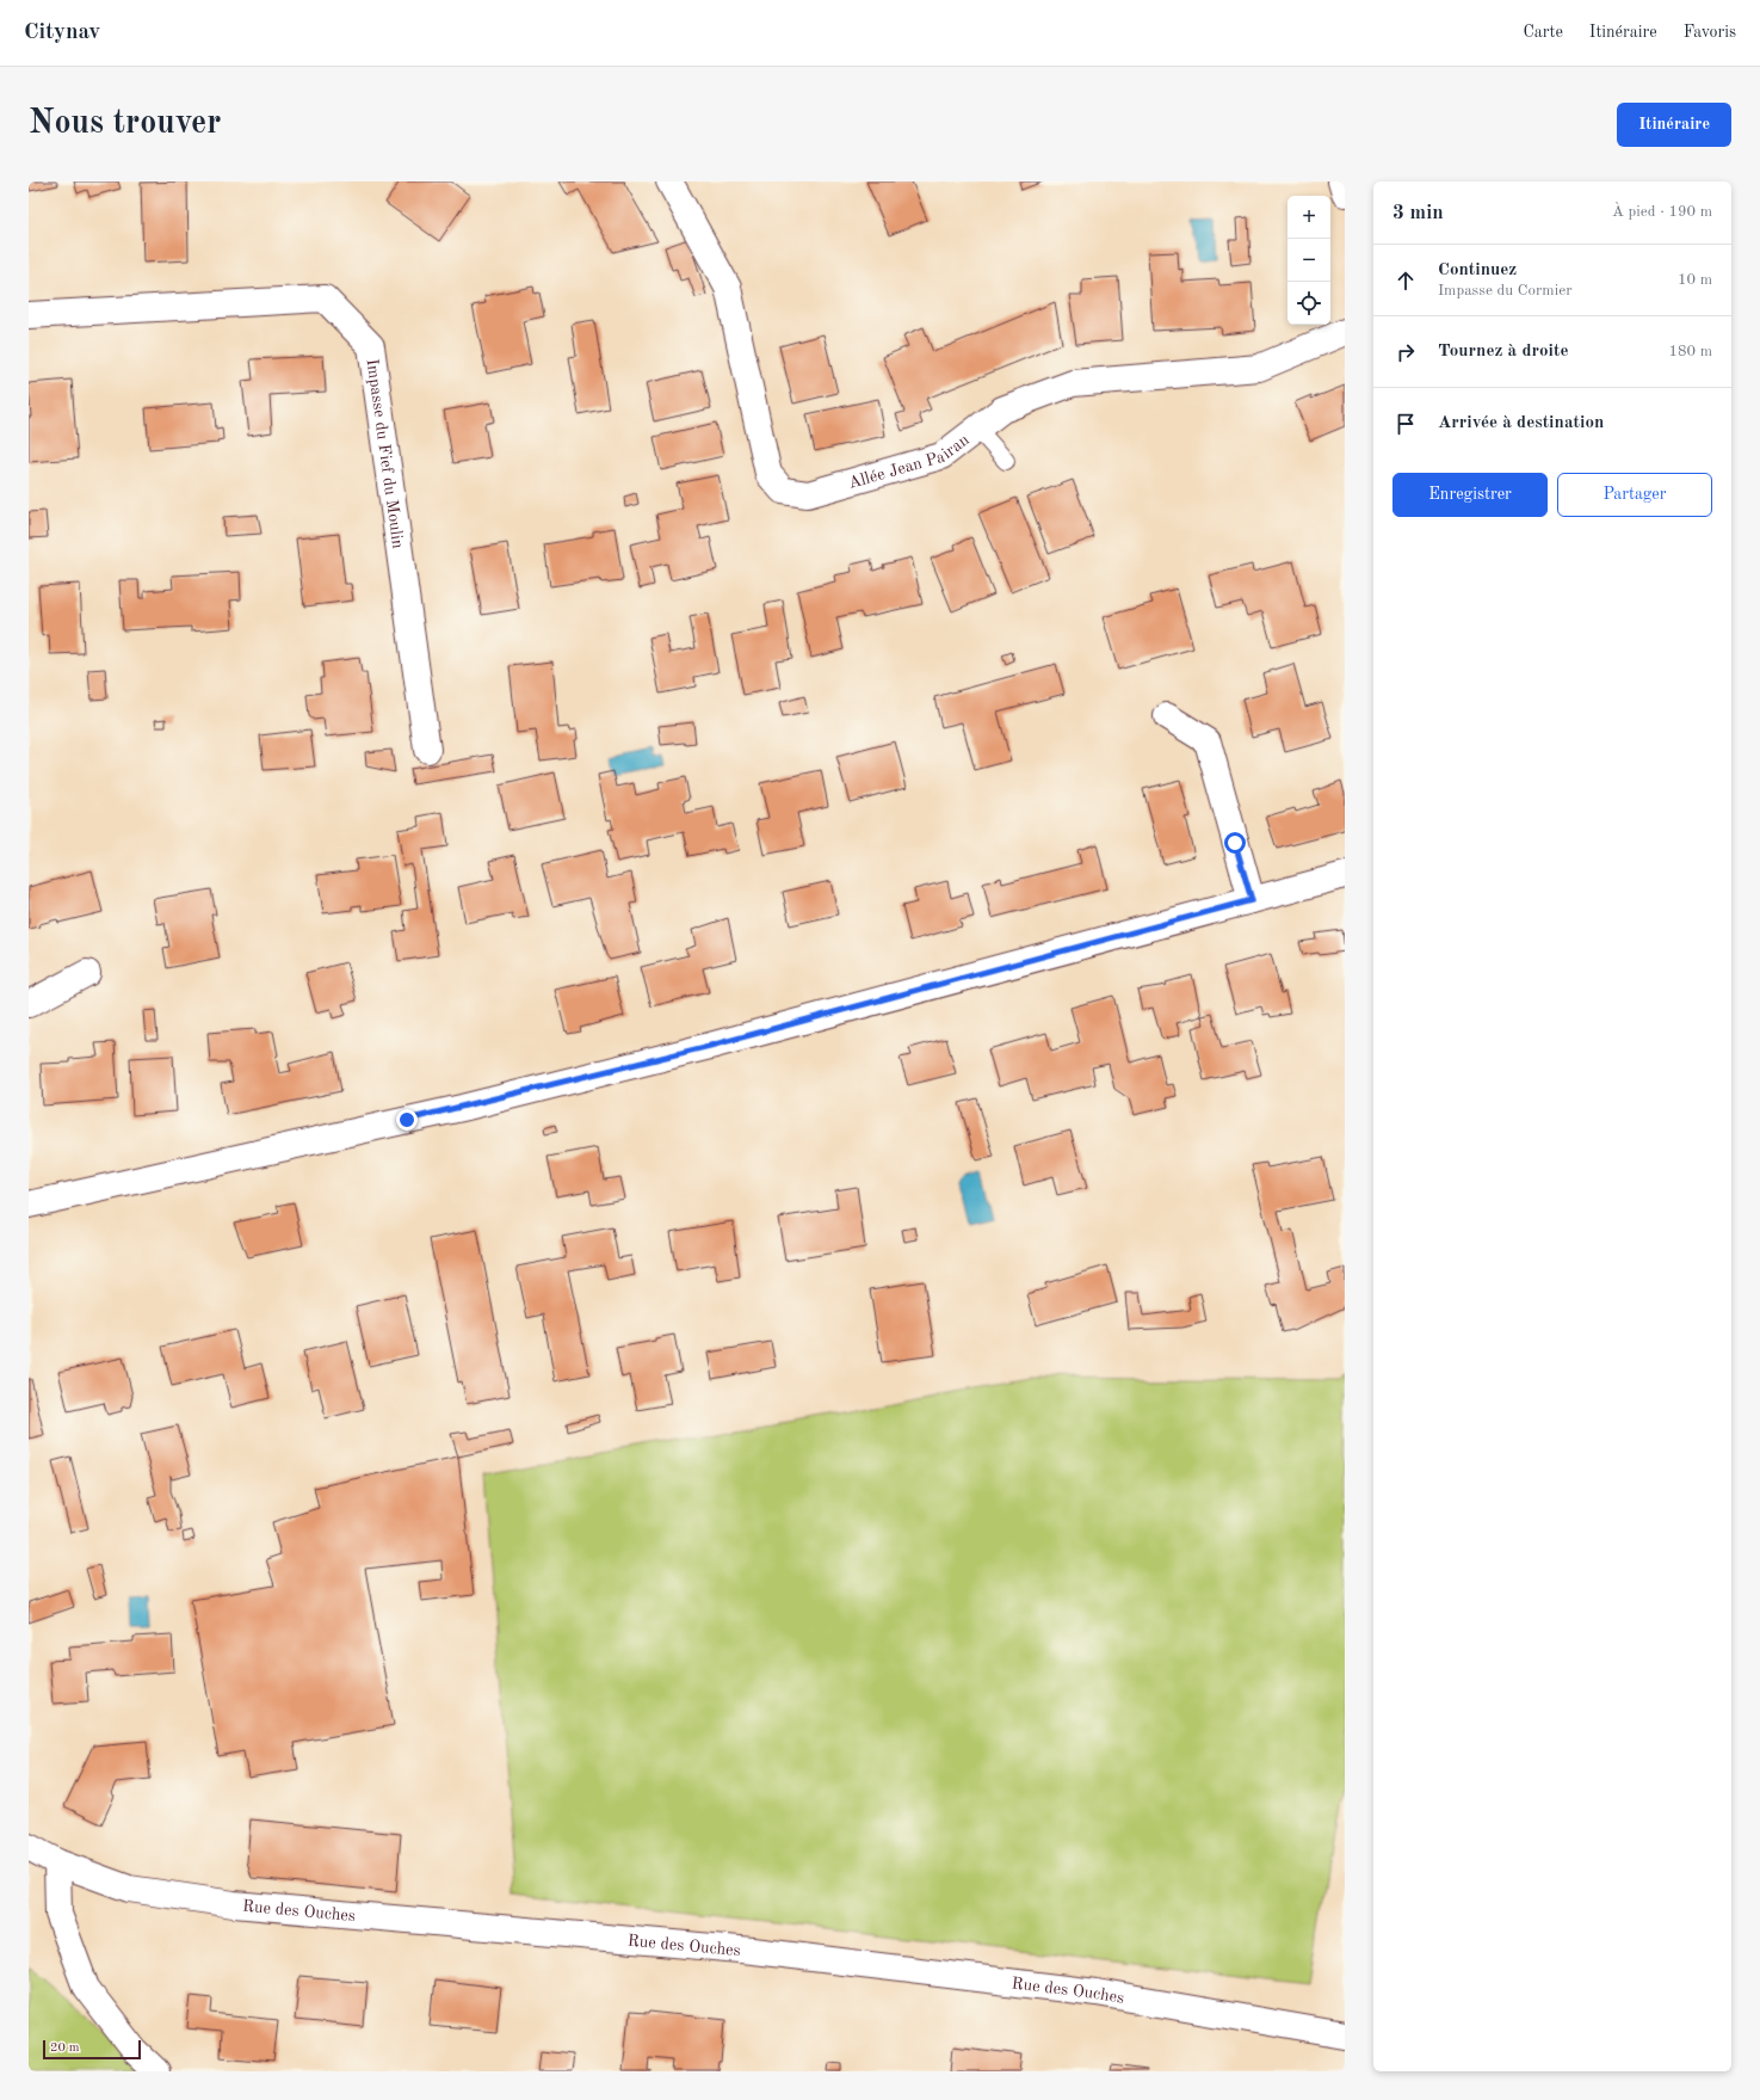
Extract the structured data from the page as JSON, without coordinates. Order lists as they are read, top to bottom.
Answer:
{
  "streets": {
    "street": ["Impasse du Fief du Moulin", "Allée Jean Pairan", "Rue des Ouches"]
  },
  "scale_bar": "20 m",
  "page": {
    "header": "Citynav",
    "nav": ["Carte", "Itinéraire", "Favoris"],
    "buttons": [
      "Itinéraire",
      ["Enregistrer", "Partager"]
    ],
    "title": "Nous trouver",
    "heading": ["3 min", "À pied · 190 m"],
    "map_buttons": ["+", "−"],
    "list": [
      ["Continuez", "Impasse du Cormier", "10 m"],
      ["Tournez à droite", "180 m"],
      "Arrivée à destination"
    ],
    "scale": "20 m"
  }
}
